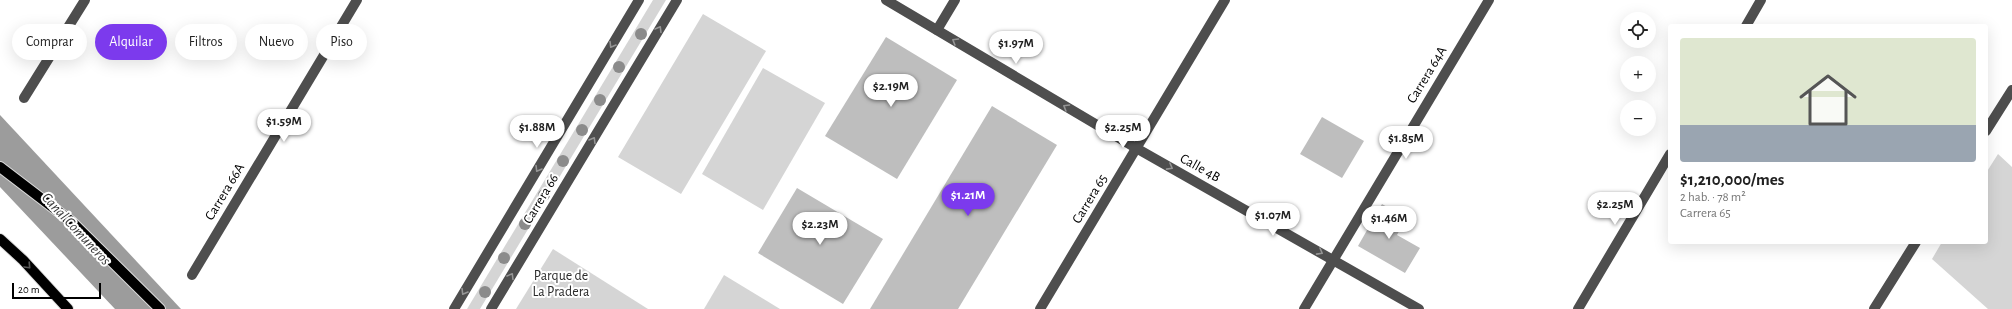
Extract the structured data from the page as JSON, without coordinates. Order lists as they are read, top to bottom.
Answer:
{
  "streets": {
    "street": [
      "Carrera 64A",
      "Calle 4B",
      "Carrera 66A",
      "Carrera 66",
      "Carrera 65"
    ]
  },
  "crossings": [
    ["Carrera 64A", "Calle 4B"],
    ["Calle 4B", "Carrera 65"]
  ],
  "water": ["Canal Comuneros"],
  "parks": ["Parque de La Pradera"],
  "scale_bar": "20 m",
  "page": {
    "map_buttons": ["+", "−"],
    "chip": [
      "Comprar",
      "Alquilar",
      "Filtros",
      "Nuevo",
      "Piso"
    ],
    "list": [
      {
        "name": "$1,210,000/mes",
        "note": "2 hab. · 78 m² · Carrera 65"
      }
    ],
    "price": [
      "$1.97M",
      "$2.19M",
      "$1.59M",
      "$1.88M",
      "$2.25M",
      "$1.85M",
      "$1.21M",
      "$2.25M",
      "$1.07M",
      "$1.46M",
      "$2.23M"
    ],
    "scale": "20 m"
  }
}
